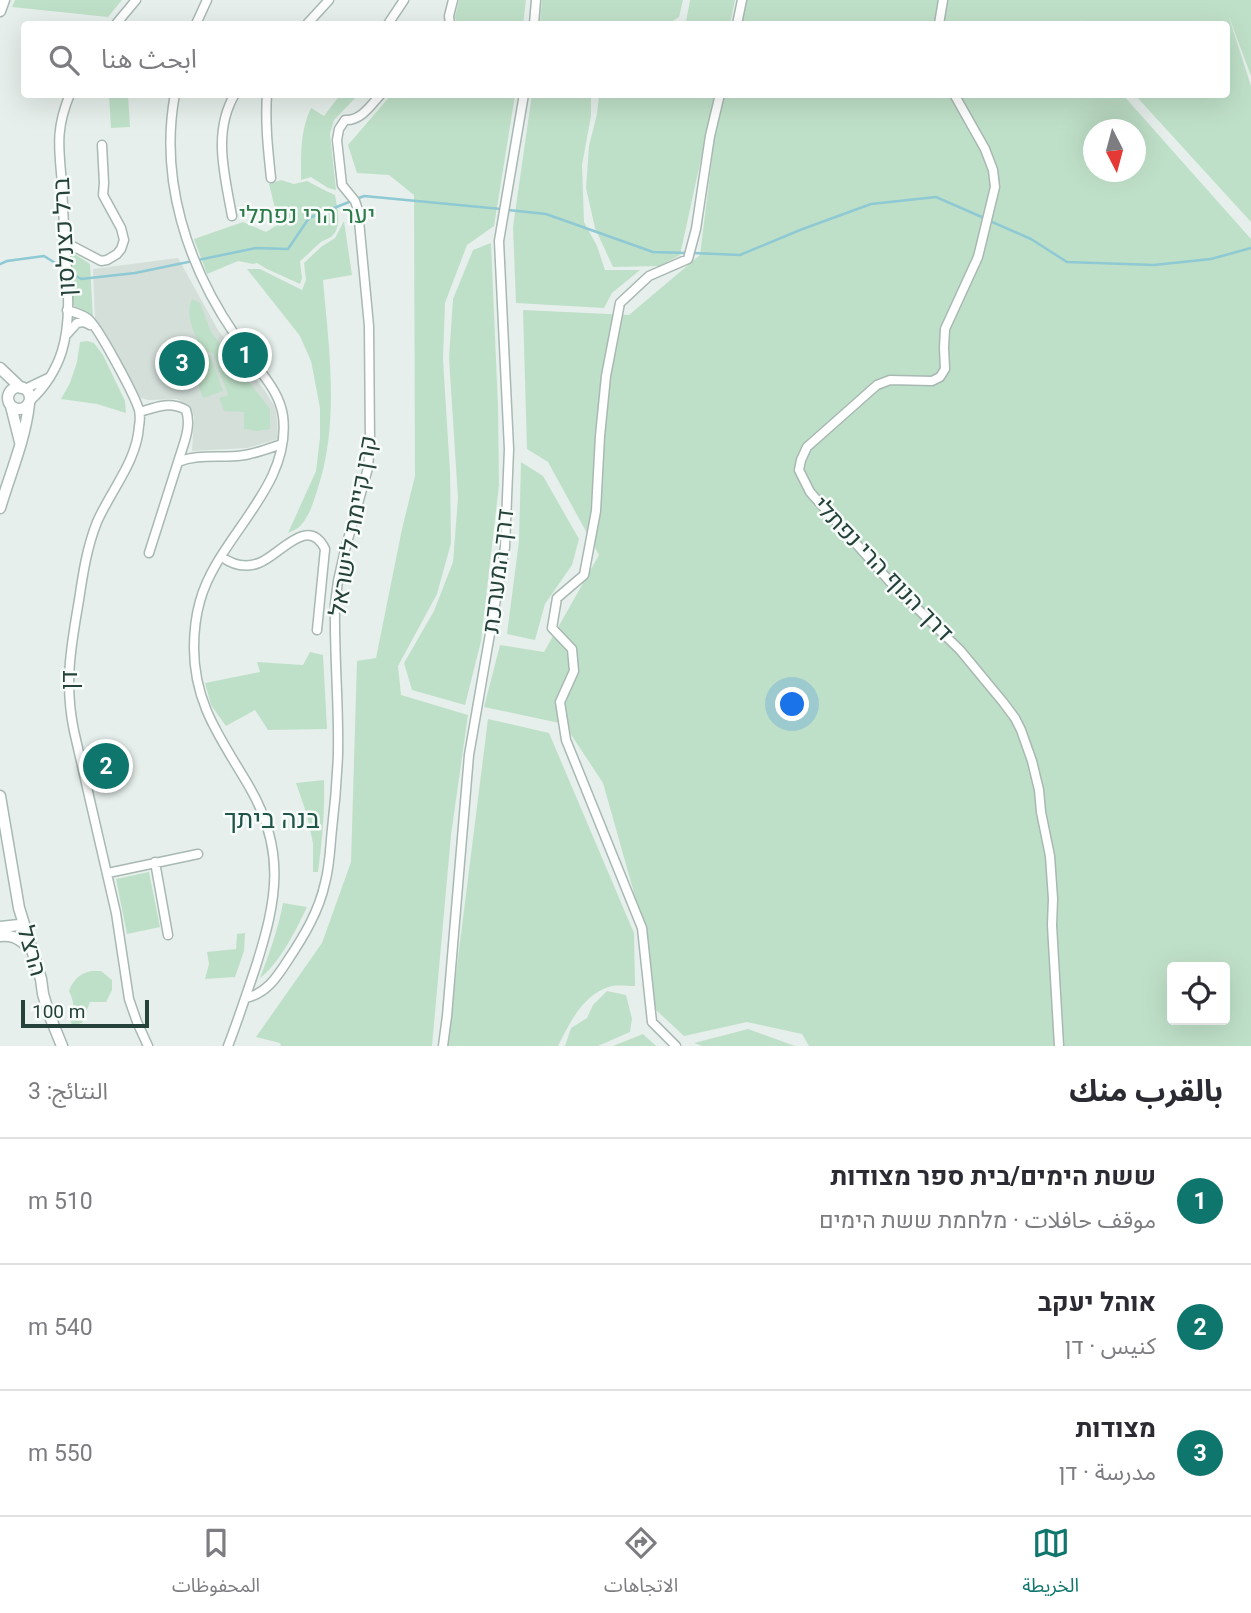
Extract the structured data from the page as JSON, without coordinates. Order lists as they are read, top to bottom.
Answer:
{
  "streets": {
    "street": [
      "ברל כצנלסון",
      "קרן קיימת לישראל",
      "דרך הנוף הרי נפתלי",
      "דרך המערכת",
      "דן",
      "הרצל"
    ]
  },
  "districts": ["בנה ביתך"],
  "parks": ["יער הרי נפתלי"],
  "scale_bar": "100 m",
  "north": "bottom",
  "page": {
    "search": "ابحث هنا",
    "pins": ["1", "3", "2"],
    "scale": "100 m",
    "heading": ["بالقرب منك", "النتائج: 3"],
    "list": [
      {
        "mark": "1",
        "name": "ששת הימים/בית ספר מצודות",
        "note": "موقف حافلات · מלחמת ששת הימים",
        "value": "510 m"
      },
      {
        "mark": "2",
        "name": "אוהל יעקב",
        "note": "كنيس · דן",
        "value": "540 m"
      },
      {
        "mark": "3",
        "name": "מצודות",
        "note": "مدرسة · דן",
        "value": "550 m"
      }
    ],
    "nav": ["الخريطة", "الاتجاهات", "المحفوظات"]
  }
}
